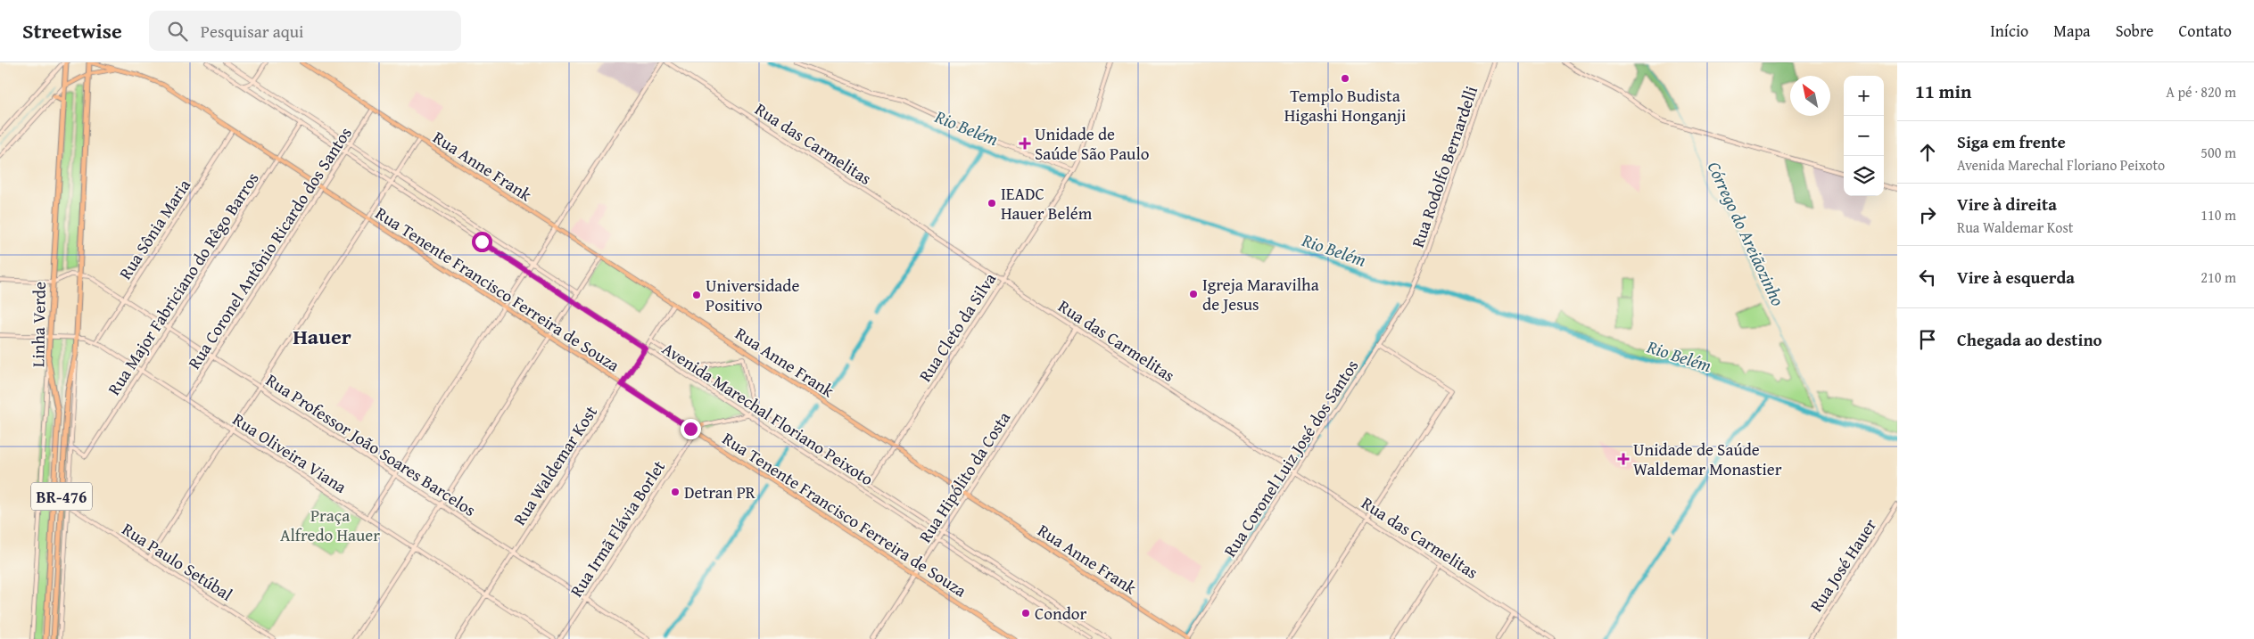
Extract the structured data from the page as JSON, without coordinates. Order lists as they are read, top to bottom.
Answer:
{
  "streets": {
    "highway": ["Linha Verde", "BR-476"],
    "main road": ["Rua Anne Frank", "Rua Tenente Francisco Ferreira de Souza"],
    "street": [
      "Rua das Carmelitas",
      "Rua Rodolfo Bernardelli",
      "Rua Sônia Maria",
      "Rua Coronel Antônio Ricardo dos Santos",
      "Rua Major Fabriciano do Rêgo Barros",
      "Rua Cleto da Silva",
      "Avenida Marechal Floriano Peixoto",
      "Rua Professor João Soares Barcelos",
      "Rua Oliveira Viana",
      "Rua Coronel Luiz José dos Santos",
      "Rua Waldemar Kost",
      "Rua Hipólito da Costa",
      "Rua Irmã Flávia Borlet",
      "Rua Paulo Setúbal",
      "Rua José Hauer"
    ]
  },
  "crossings": [
    ["Rua das Carmelitas", "Rua Cleto da Silva"],
    ["Rua das Carmelitas", "Rua Coronel Luiz José dos Santos"],
    ["Rua das Carmelitas", "Rua Hipólito da Costa"],
    ["Rua Anne Frank", "Rua Coronel Antônio Ricardo dos Santos"],
    ["Rua Anne Frank", "Rua Cleto da Silva"],
    ["Rua Anne Frank", "Rua Coronel Luiz José dos Santos"],
    ["Rua Anne Frank", "Rua Waldemar Kost"],
    ["Rua Anne Frank", "Rua Hipólito da Costa"],
    ["Rua Rodolfo Bernardelli", "Rua Coronel Luiz José dos Santos"],
    ["Rua Sônia Maria", "Rua Tenente Francisco Ferreira de Souza"],
    ["Rua Sônia Maria", "Rua Professor João Soares Barcelos"],
    ["Rua Sônia Maria", "Rua Oliveira Viana"],
    ["Rua Coronel Antônio Ricardo dos Santos", "Rua Tenente Francisco Ferreira de Souza"],
    ["Rua Coronel Antônio Ricardo dos Santos", "Avenida Marechal Floriano Peixoto"],
    ["Rua Coronel Antônio Ricardo dos Santos", "Rua Professor João Soares Barcelos"],
    ["Rua Coronel Antônio Ricardo dos Santos", "Rua Oliveira Viana"],
    ["Rua Major Fabriciano do Rêgo Barros", "Rua Tenente Francisco Ferreira de Souza"],
    ["Rua Major Fabriciano do Rêgo Barros", "Avenida Marechal Floriano Peixoto"],
    ["Rua Major Fabriciano do Rêgo Barros", "Rua Professor João Soares Barcelos"],
    ["Rua Major Fabriciano do Rêgo Barros", "Rua Oliveira Viana"],
    ["Rua Tenente Francisco Ferreira de Souza", "Linha Verde"],
    ["Rua Tenente Francisco Ferreira de Souza", "Rua Waldemar Kost"],
    ["Rua Tenente Francisco Ferreira de Souza", "Rua Hipólito da Costa"],
    ["Rua Tenente Francisco Ferreira de Souza", "Rua Irmã Flávia Borlet"],
    ["Linha Verde", "Rua Professor João Soares Barcelos"],
    ["Linha Verde", "Rua Oliveira Viana"],
    ["Rua Cleto da Silva", "Avenida Marechal Floriano Peixoto"],
    ["Avenida Marechal Floriano Peixoto", "Rua Waldemar Kost"],
    ["Avenida Marechal Floriano Peixoto", "Rua Hipólito da Costa"],
    ["Rua Professor João Soares Barcelos", "Rua Waldemar Kost"],
    ["Rua Professor João Soares Barcelos", "Rua Irmã Flávia Borlet"],
    ["Rua Oliveira Viana", "Rua Waldemar Kost"]
  ],
  "districts": ["Hauer"],
  "water": ["Rio Belém", "Córrego do Areiãozinho"],
  "parks": ["Praça Alfredo Hauer"],
  "places": {
    "other": [
      "Templo Budista Higashi Honganji",
      "IEADC Hauer Belém",
      "Igreja Maravilha de Jesus",
      "Universidade Positivo",
      "Detran PR",
      "Condor"
    ],
    "health": ["Unidade de Saúde São Paulo", "Unidade de Saúde Waldemar Monastier"]
  },
  "north": "top left",
  "page": {
    "header": "Streetwise",
    "search": "Pesquisar aqui",
    "nav": [
      "Início",
      "Mapa",
      "Sobre",
      "Contato"
    ],
    "heading": ["11 min", "A pé · 820 m"],
    "map_buttons": ["+", "−"],
    "list": [
      ["Siga em frente", "Avenida Marechal Floriano Peixoto", "500 m"],
      ["Vire à direita", "Rua Waldemar Kost", "110 m"],
      ["Vire à esquerda", "210 m"],
      "Chegada ao destino"
    ]
  }
}
